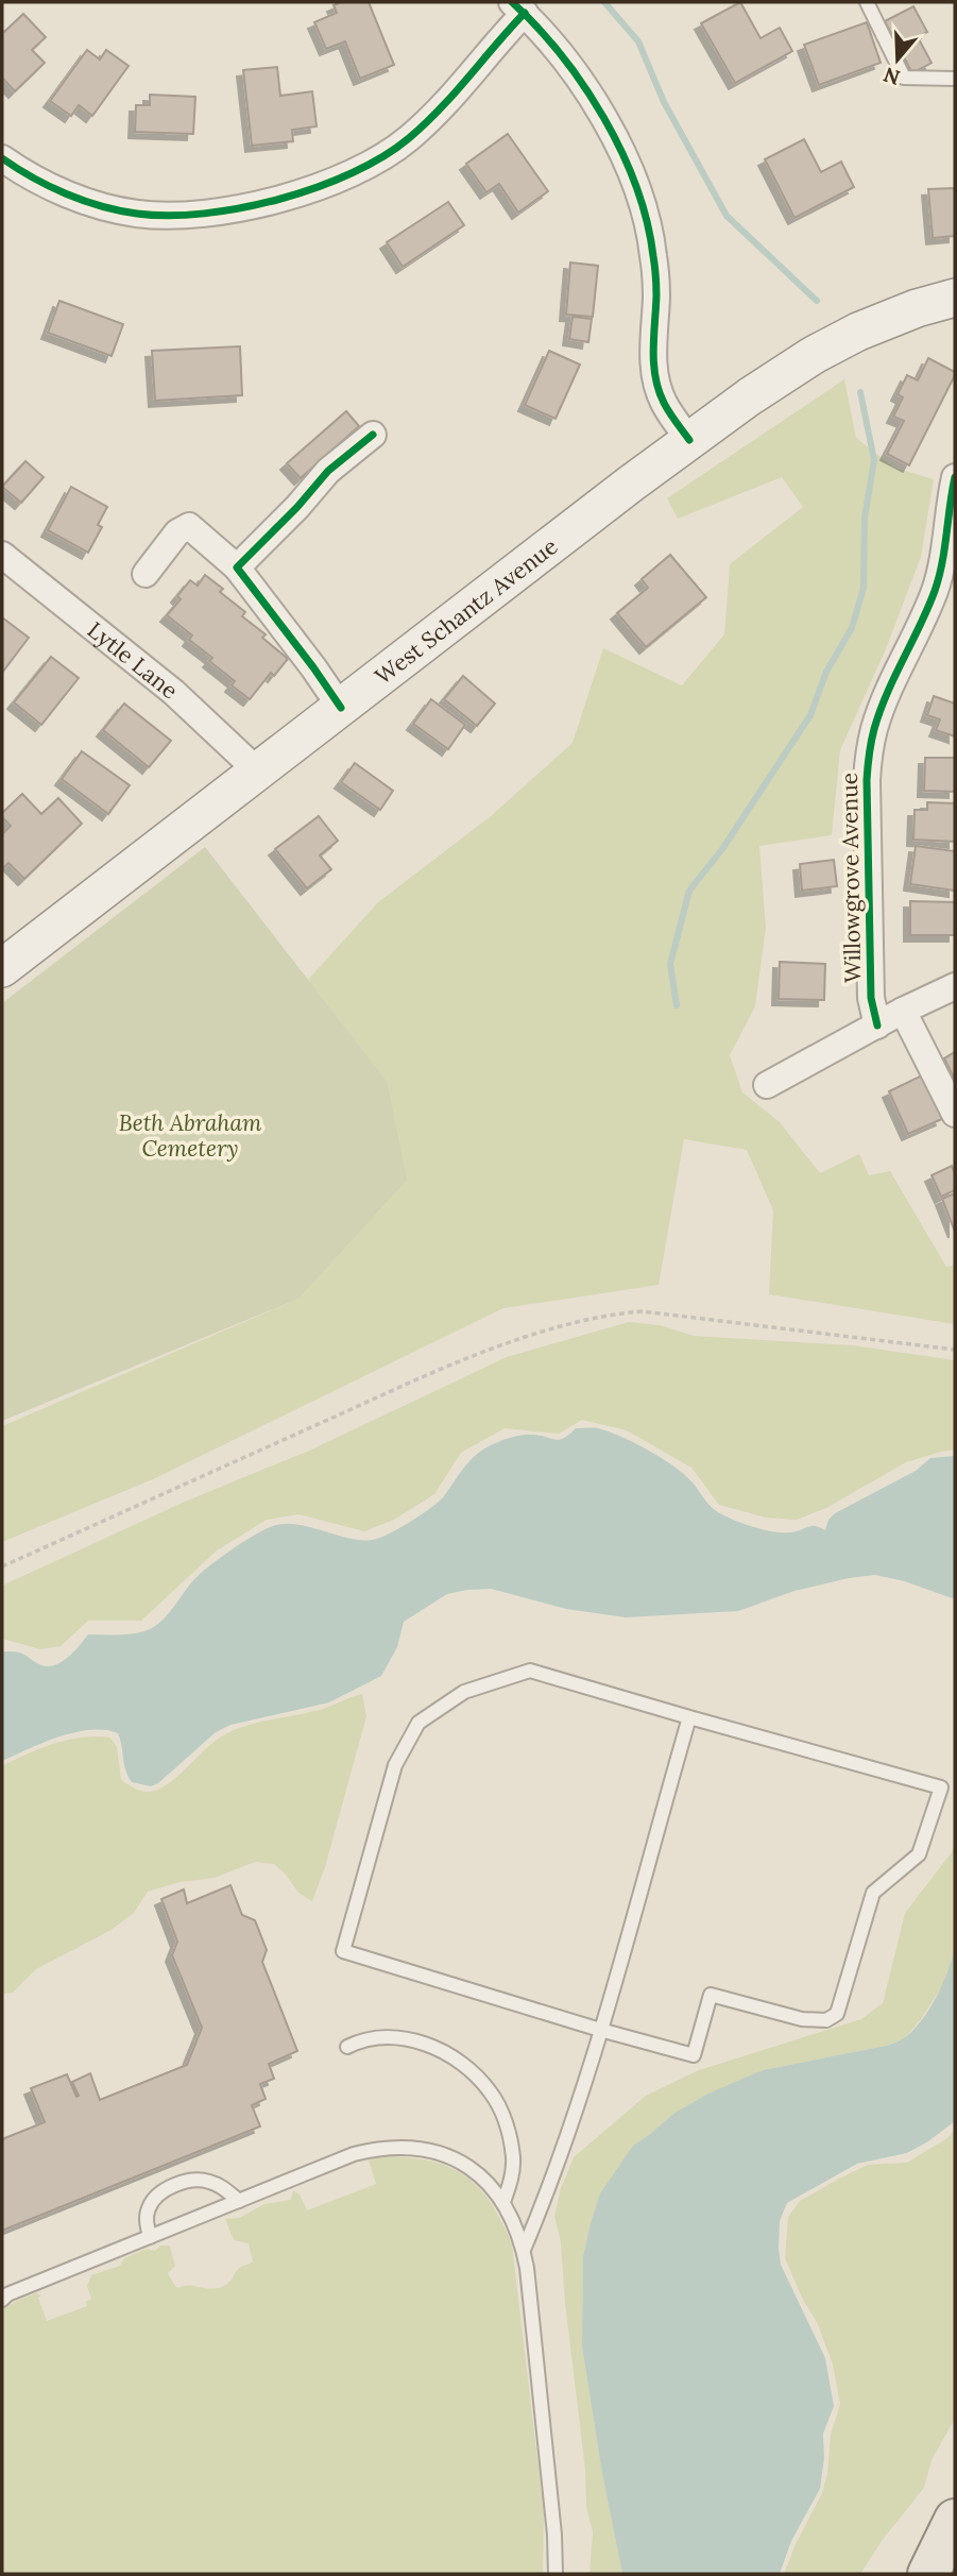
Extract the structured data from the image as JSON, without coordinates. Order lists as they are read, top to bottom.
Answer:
{
  "streets": {
    "main road": ["West Schantz Avenue"],
    "street": ["Lytle Lane", "Willowgrove Avenue"]
  },
  "crossings": [
    ["West Schantz Avenue", "Lytle Lane"]
  ],
  "parks": ["Beth Abraham Cemetery"],
  "north": "bottom"
}
